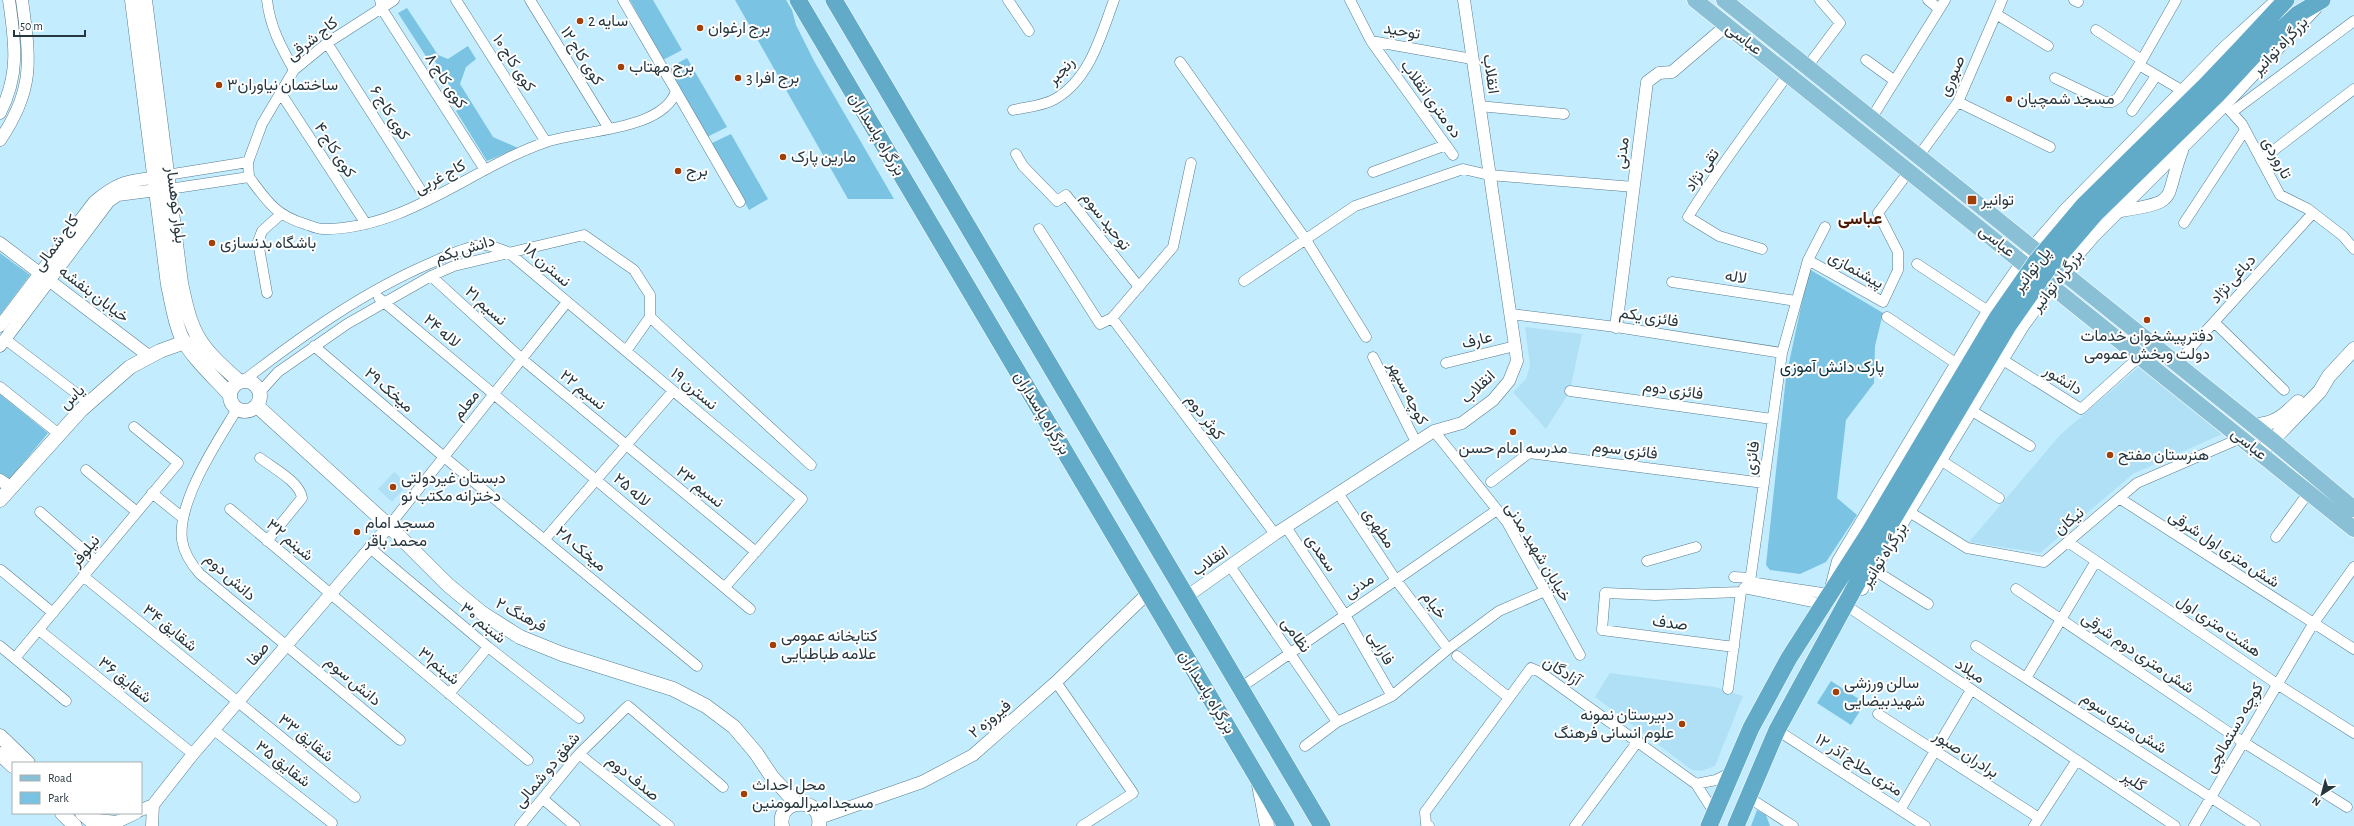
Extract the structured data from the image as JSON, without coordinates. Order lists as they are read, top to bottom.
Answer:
{
  "streets": {
    "highway": ["بزرگراه توانیر", "بزرگراه پاسداران", "پل توانیر"],
    "main road": [
      "عباسى",
      "بلوار کوهسار",
      "یاس",
      "فرهنگ ۲"
    ],
    "street": [
      "توحید",
      "کاج شرقی",
      "کوی کاج ۱۲",
      "کوی کاج ۱۰",
      "رنجبر",
      "انقلاب",
      "صبوری",
      "کوی کاج ۸",
      "ده متری انقلاب",
      "کوی کاج ۶",
      "کوی کاج ۴",
      "مدنی",
      "تاروردی",
      "تقی نژاد",
      "کاج غربی",
      "توحید سوم",
      "کاج شمالی",
      "دانش یکم",
      "نسترن ۱۸",
      "پیشنمازی",
      "لاله",
      "دباغی نژاد",
      "خیابان بنفشه",
      "نسیم ۲۱",
      "فائزی یکم",
      "لاله ۲۴",
      "عارف",
      "دانشور",
      "نسترن ۱۹",
      "میخک ۲۹",
      "نسیم ۲۲",
      "فائزی دوم",
      "کوچه سپهر",
      "معلم",
      "کوثر دوم",
      "فائزی سوم",
      "فائزی",
      "نسیم ۲۳",
      "لاله ۲۵",
      "نیکان",
      "مطهری",
      "شبنم ۳۲",
      "میخک ۲۸",
      "شش متری اول شرقی",
      "نیلوفر",
      "خیابان شهید مدنی",
      "سعدی",
      "دانش دوم",
      "خیام",
      "شبنم ۳۰",
      "صدف",
      "هشت متری اول",
      "شقایق ۳۴",
      "نظامی",
      "فارابی",
      "شش متری دوم شرقی",
      "صفا",
      "شبنم۳۱",
      "آزادگان",
      "میلاد",
      "شقایق ۳۶",
      "دانش سوم",
      "فیروزه ٢",
      "شش متری سوم",
      "کوچه دستمالچی",
      "شقایق ۳۳",
      "برادران صبور",
      "شقایق ۳۵",
      "۱۲ متری حلاج آذر",
      "شفق دو شمالی",
      "صدف دوم",
      "گلپر"
    ]
  },
  "crossings": [
    ["توحید", "انقلاب"],
    ["توحید", "ده متری انقلاب"],
    ["کاج شرقی", "کوی کاج ۸"],
    ["کاج شرقی", "کوی کاج ۶"],
    ["کاج شرقی", "کوی کاج ۴"],
    ["عباسى", "بزرگراه توانیر"],
    ["عباسى", "صبوری"],
    ["عباسى", "مدنی"],
    ["عباسى", "تقی نژاد"],
    ["عباسى", "پیشنمازی"],
    ["عباسى", "دباغی نژاد"],
    ["عباسى", "دانشور"],
    ["عباسى", "نیکان"],
    ["بزرگراه توانیر", "تاروردی"],
    ["بزرگراه توانیر", "پل توانیر"],
    ["بزرگراه توانیر", "دانشور"],
    ["بزرگراه توانیر", "نیکان"],
    ["بزرگراه توانیر", "آزادگان"],
    ["بزرگراه توانیر", "میلاد"],
    ["بزرگراه توانیر", "۱۲ متری حلاج آذر"],
    ["کوی کاج ۱۲", "کاج غربی"],
    ["کوی کاج ۱۰", "کاج غربی"],
    ["انقلاب", "بزرگراه پاسداران"],
    ["انقلاب", "فائزی یکم"],
    ["انقلاب", "عارف"],
    ["انقلاب", "کوچه سپهر"],
    ["انقلاب", "کوثر دوم"],
    ["انقلاب", "مطهری"],
    ["انقلاب", "خیابان شهید مدنی"],
    ["انقلاب", "سعدی"],
    ["انقلاب", "نظامی"],
    ["کوی کاج ۸", "کاج غربی"],
    ["کوی کاج ۶", "کاج غربی"],
    ["بزرگراه پاسداران", "مدنی"],
    ["بزرگراه پاسداران", "فیروزه ٢"],
    ["کوی کاج ۴", "کاج غربی"],
    ["مدنی", "فائزی یکم"],
    ["مدنی", "مطهری"],
    ["مدنی", "خیابان شهید مدنی"],
    ["مدنی", "سعدی"],
    ["مدنی", "خیام"],
    ["مدنی", "نظامی"],
    ["مدنی", "فارابی"],
    ["تاروردی", "دباغی نژاد"],
    ["بلوار کوهسار", "کاج شمالی"],
    ["بلوار کوهسار", "دانش یکم"],
    ["بلوار کوهسار", "یاس"],
    ["بلوار کوهسار", "دانش دوم"],
    ["بلوار کوهسار", "فرهنگ ۲"],
    ["کاج شمالی", "خیابان بنفشه"],
    ["دانش یکم", "نسترن ۱۸"],
    ["دانش یکم", "نسیم ۲۱"],
    ["دانش یکم", "لاله ۲۴"],
    ["دانش یکم", "میخک ۲۹"],
    ["دانش یکم", "دانش دوم"],
    ["دانش یکم", "فرهنگ ۲"],
    ["نسترن ۱۸", "نسترن ۱۹"],
    ["نسترن ۱۸", "معلم"],
    ["پیشنمازی", "فائزی"],
    ["لاله", "فائزی"],
    ["خیابان بنفشه", "یاس"],
    ["نسیم ۲۱", "نسیم ۲۲"],
    ["نسیم ۲۱", "معلم"],
    ["فائزی یکم", "فائزی"],
    ["لاله ۲۴", "معلم"],
    ["لاله ۲۴", "لاله ۲۵"],
    ["نسترن ۱۹", "معلم"],
    ["نسترن ۱۹", "نسیم ۲۳"],
    ["میخک ۲۹", "معلم"],
    ["میخک ۲۹", "میخک ۲۸"],
    ["نسیم ۲۲", "معلم"],
    ["نسیم ۲۲", "نسیم ۲۳"],
    ["فائزی دوم", "فائزی"],
    ["معلم", "لاله ۲۵"],
    ["معلم", "میخک ۲۸"],
    ["معلم", "فرهنگ ۲"],
    ["معلم", "صفا"],
    ["فائزی سوم", "فائزی"],
    ["فائزی", "صدف"],
    ["نیکان", "شش متری اول شرقی"],
    ["نیکان", "هشت متری اول"],
    ["مطهری", "خیام"],
    ["شبنم ۳۲", "صفا"],
    ["شبنم ۳۲", "شبنم۳۱"],
    ["شش متری اول شرقی", "کوچه دستمالچی"],
    ["نیلوفر", "شقایق ۳۴"],
    ["نیلوفر", "شقایق ۳۶"],
    ["سعدی", "فارابی"],
    ["دانش دوم", "فرهنگ ۲"],
    ["دانش دوم", "صفا"],
    ["دانش دوم", "دانش سوم"],
    ["فرهنگ ۲", "صفا"],
    ["شبنم ۳۰", "صفا"],
    ["هشت متری اول", "کوچه دستمالچی"],
    ["شقایق ۳۴", "صفا"],
    ["شقایق ۳۴", "شقایق ۳۳"],
    ["شش متری دوم شرقی", "کوچه دستمالچی"],
    ["صفا", "شبنم۳۱"],
    ["صفا", "شقایق ۳۶"],
    ["صفا", "دانش سوم"],
    ["صفا", "شقایق ۳۳"],
    ["صفا", "شقایق ۳۵"],
    ["میلاد", "گلپر"],
    ["شش متری سوم", "کوچه دستمالچی"],
    ["شفق دو شمالی", "صدف دوم"]
  ],
  "districts": ["عباسی"],
  "parks": ["پارک دانش آموزی"],
  "places": {
    "other": [
      "سایه 2",
      "برج ارغوان",
      "برج مهتاب",
      "برج افرا 3",
      "ساختمان نیاوران۳",
      "مسجد شمچیان",
      "مارین پارک",
      "برج",
      "باشگاه بدنسازی",
      "دفترپیشخوان خدمات دولت وبخش عمومی",
      "مدرسه امام حسن",
      "هنرستان مفتح",
      "دبستان غیردولتی دخترانه مکتب نو",
      "مسجد امام محمد باقر",
      "کتابخانه عمومی علامه طباطبایی",
      "سالن ورزشی شهیدبیضایی",
      "دبیرستان نمونه علوم انسانی فرهنگ",
      "محل احداث مسجدامیرالمومنین"
    ],
    "transit": ["توانیر"]
  },
  "legend": ["Road", "Park"],
  "scale_bar": "50 m",
  "north": "bottom left"
}
